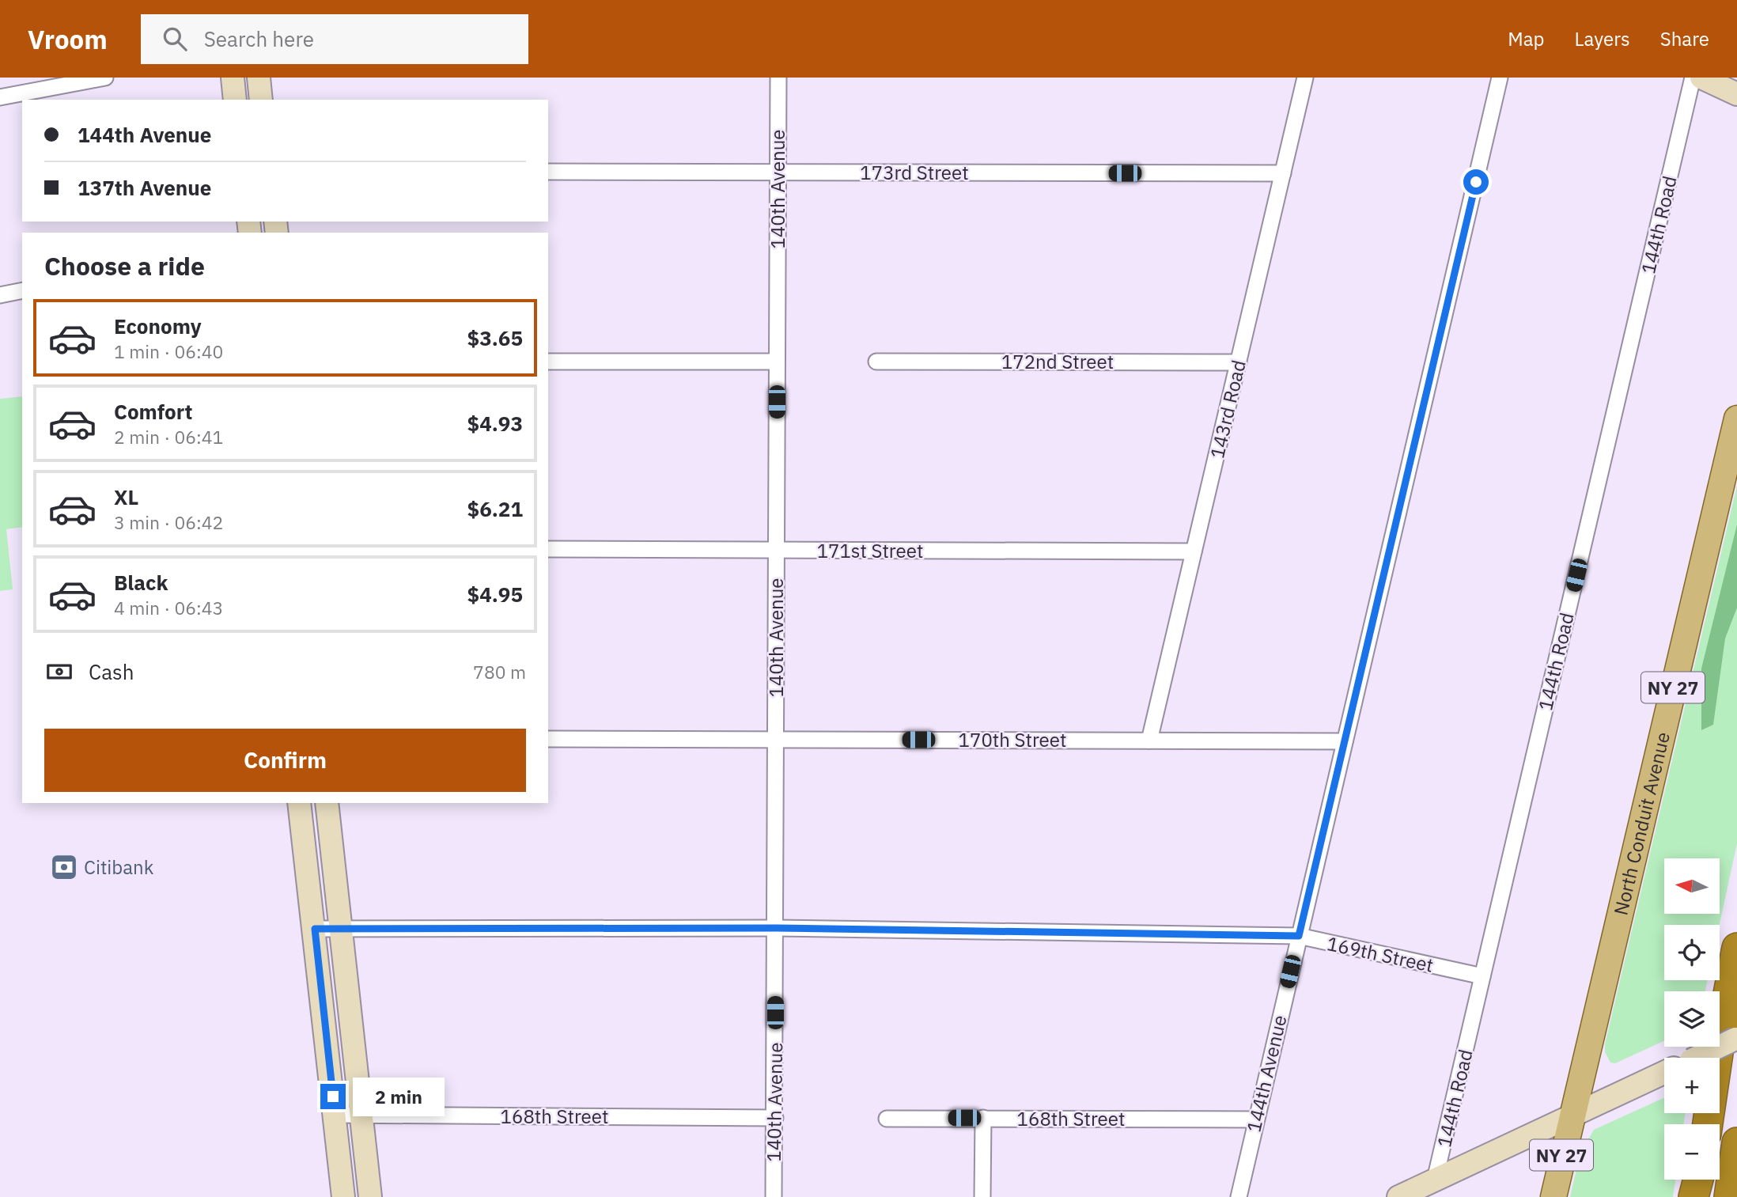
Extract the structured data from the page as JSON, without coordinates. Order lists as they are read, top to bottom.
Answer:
{
  "streets": {
    "main road": ["NY 27", "North Conduit Avenue"],
    "street": [
      "173rd Street",
      "140th Avenue",
      "144th Road",
      "172nd Street",
      "143rd Road",
      "171st Street",
      "170th Street",
      "169th Street",
      "144th Avenue",
      "168th Street"
    ]
  },
  "crossings": [
    ["173rd Street", "140th Avenue"],
    ["173rd Street", "143rd Road"],
    ["140th Avenue", "171st Street"],
    ["140th Avenue", "170th Street"],
    ["140th Avenue", "169th Street"],
    ["140th Avenue", "168th Street"],
    ["144th Road", "169th Street"],
    ["172nd Street", "143rd Road"],
    ["143rd Road", "171st Street"],
    ["143rd Road", "170th Street"],
    ["170th Street", "144th Avenue"],
    ["169th Street", "144th Avenue"],
    ["144th Avenue", "168th Street"]
  ],
  "places": {
    "bank": ["Citibank"]
  },
  "north": "left",
  "page": {
    "header": "Vroom",
    "search": "Search here",
    "nav": ["Map", "Layers", "Share"],
    "banner": ["144th Avenue", "137th Avenue"],
    "heading": "Choose a ride",
    "list": [
      {
        "name": "Economy",
        "note": "1 min · 06:40",
        "value": "$3.65"
      },
      {
        "name": "Comfort",
        "note": "2 min · 06:41",
        "value": "$4.93"
      },
      {
        "name": "XL",
        "note": "3 min · 06:42",
        "value": "$6.21"
      },
      {
        "name": "Black",
        "note": "4 min · 06:43",
        "value": "$4.95"
      }
    ],
    "pay": ["Cash", "780 m"],
    "buttons": "Confirm",
    "map_buttons": ["+", "−"],
    "bubble": "2 min"
  }
}
